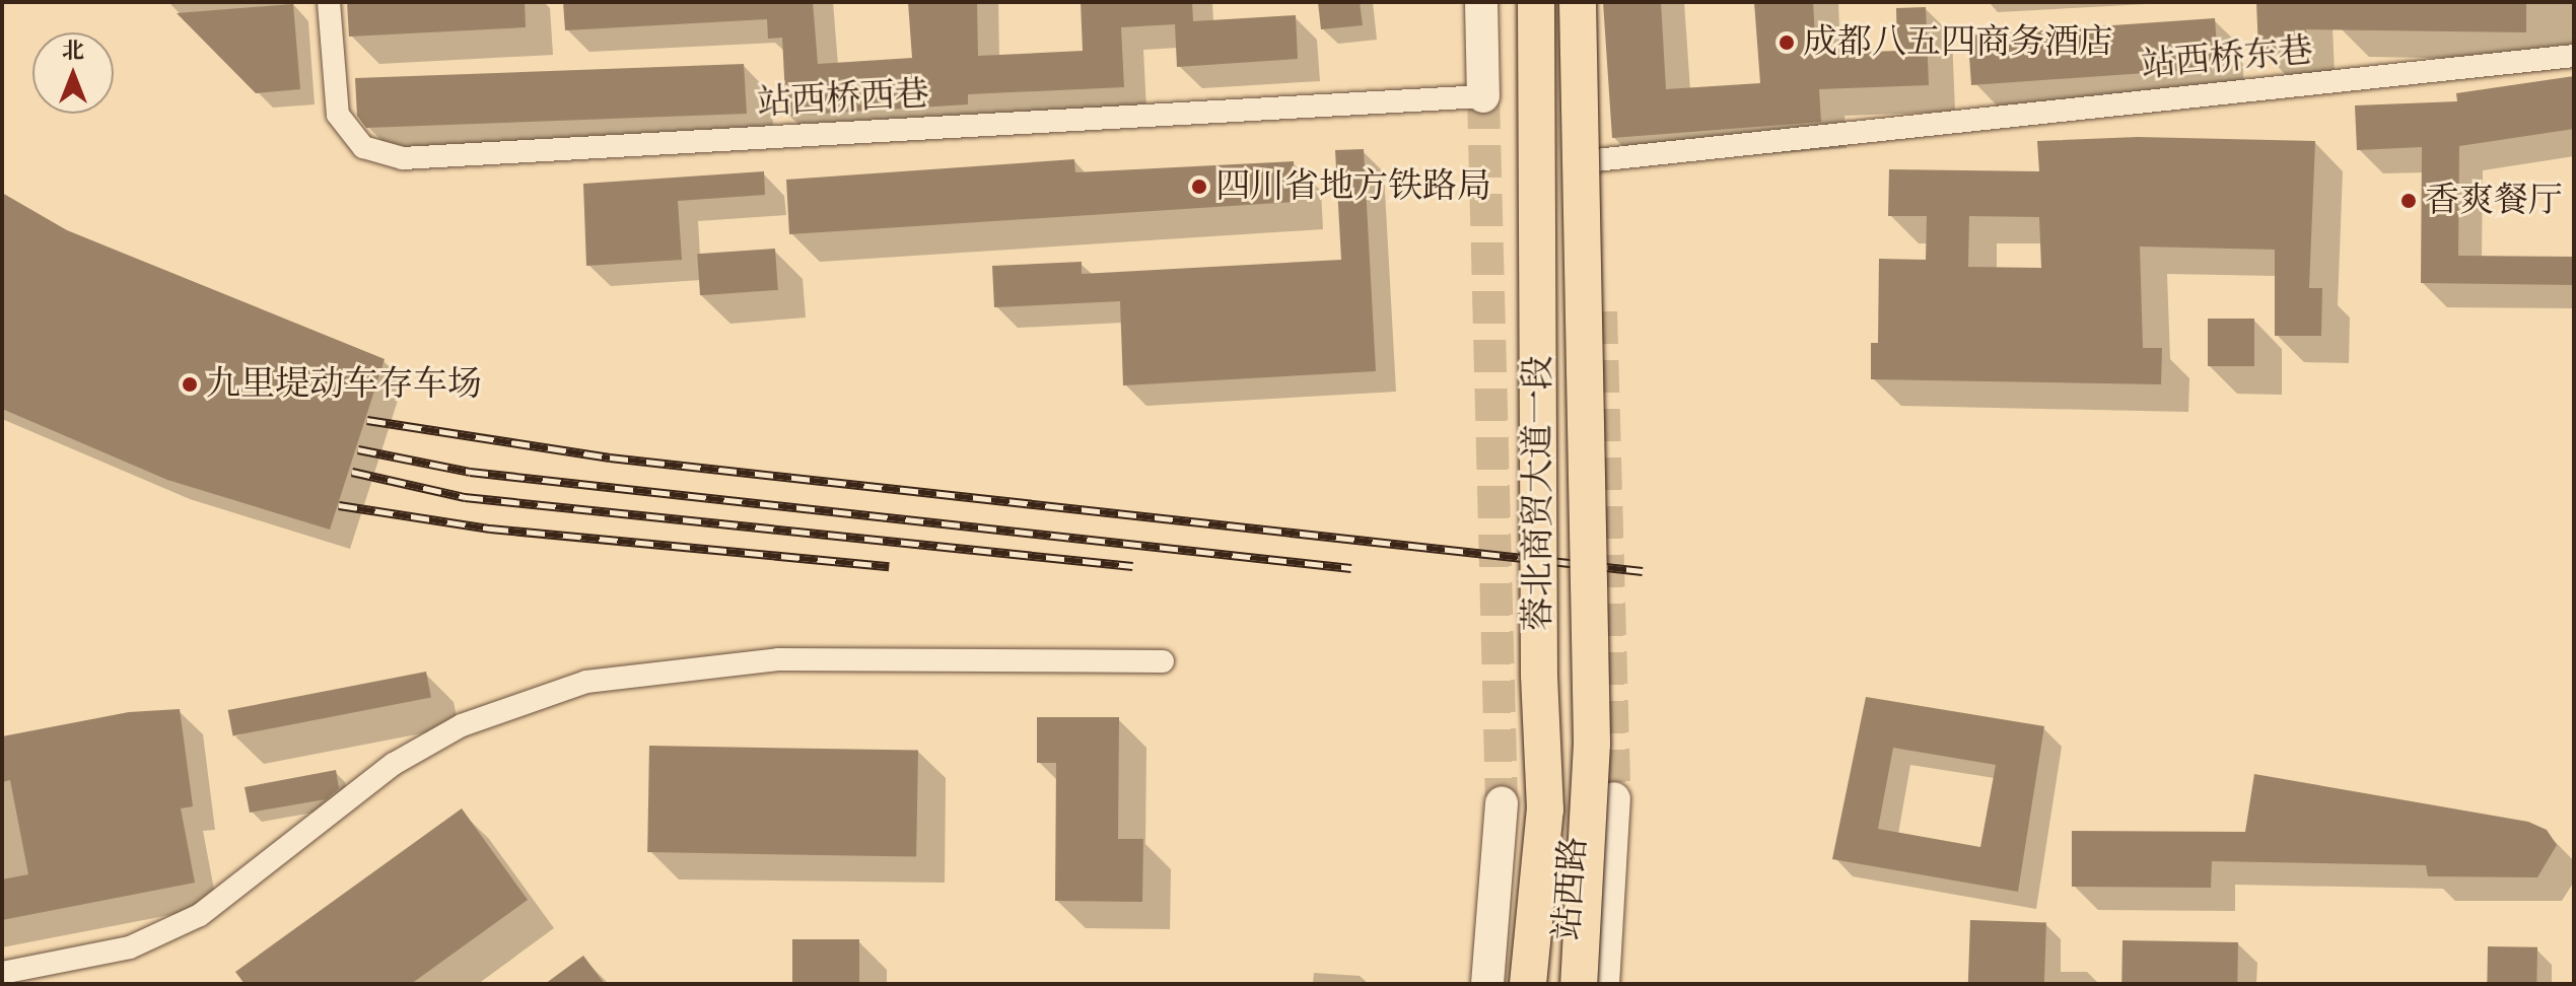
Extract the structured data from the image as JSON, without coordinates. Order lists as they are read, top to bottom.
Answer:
{
  "streets": {
    "highway": ["蓉北商贸大道一段"],
    "main road": ["站西路"],
    "street": ["站西桥东巷", "站西桥西巷"]
  },
  "places": [
    "成都八五四商务酒店",
    "四川省地方铁路局",
    "香爽餐厅",
    "九里堤动车存车场"
  ],
  "north": "top"
}
